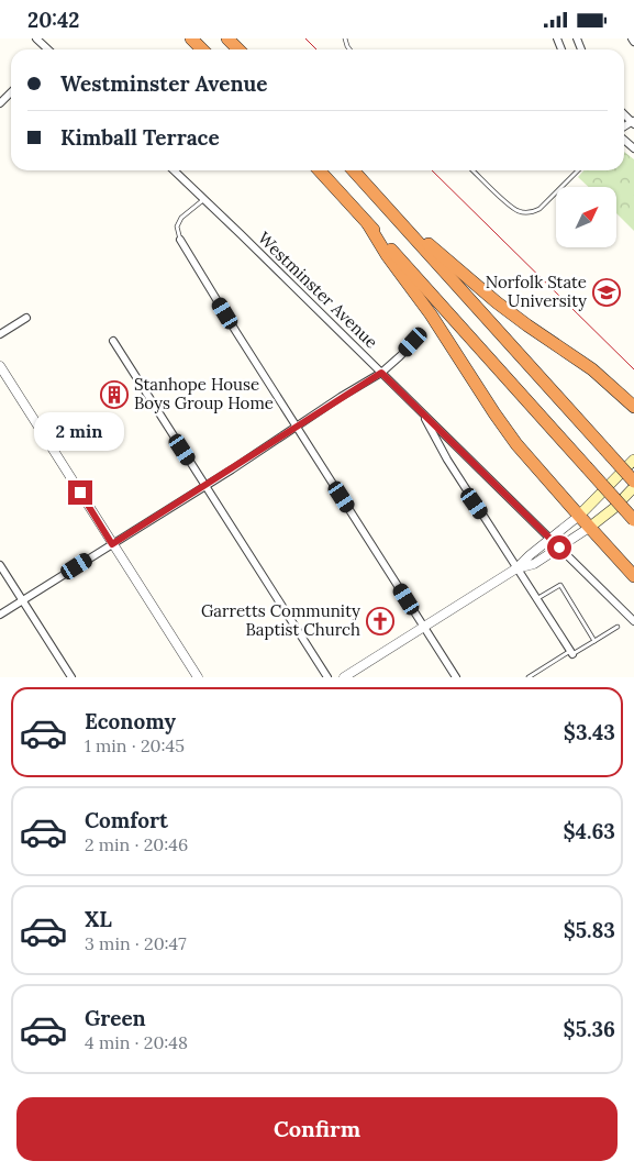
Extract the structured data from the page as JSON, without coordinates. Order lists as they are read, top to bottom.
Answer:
{
  "streets": {
    "street": ["Westminster Avenue"]
  },
  "places": {
    "school or university": ["Norfolk State University"],
    "building": ["Stanhope House Boys Group Home"],
    "church": ["Garretts Community Baptist Church"]
  },
  "north": "top right",
  "page": {
    "status": "20:42",
    "banner": ["Westminster Avenue", "Kimball Terrace"],
    "bubble": "2 min",
    "list": [
      {
        "name": "Economy",
        "note": "1 min · 20:45",
        "value": "$3.43"
      },
      {
        "name": "Comfort",
        "note": "2 min · 20:46",
        "value": "$4.63"
      },
      {
        "name": "XL",
        "note": "3 min · 20:47",
        "value": "$5.83"
      },
      {
        "name": "Green",
        "note": "4 min · 20:48",
        "value": "$5.36"
      }
    ],
    "buttons": "Confirm"
  }
}
